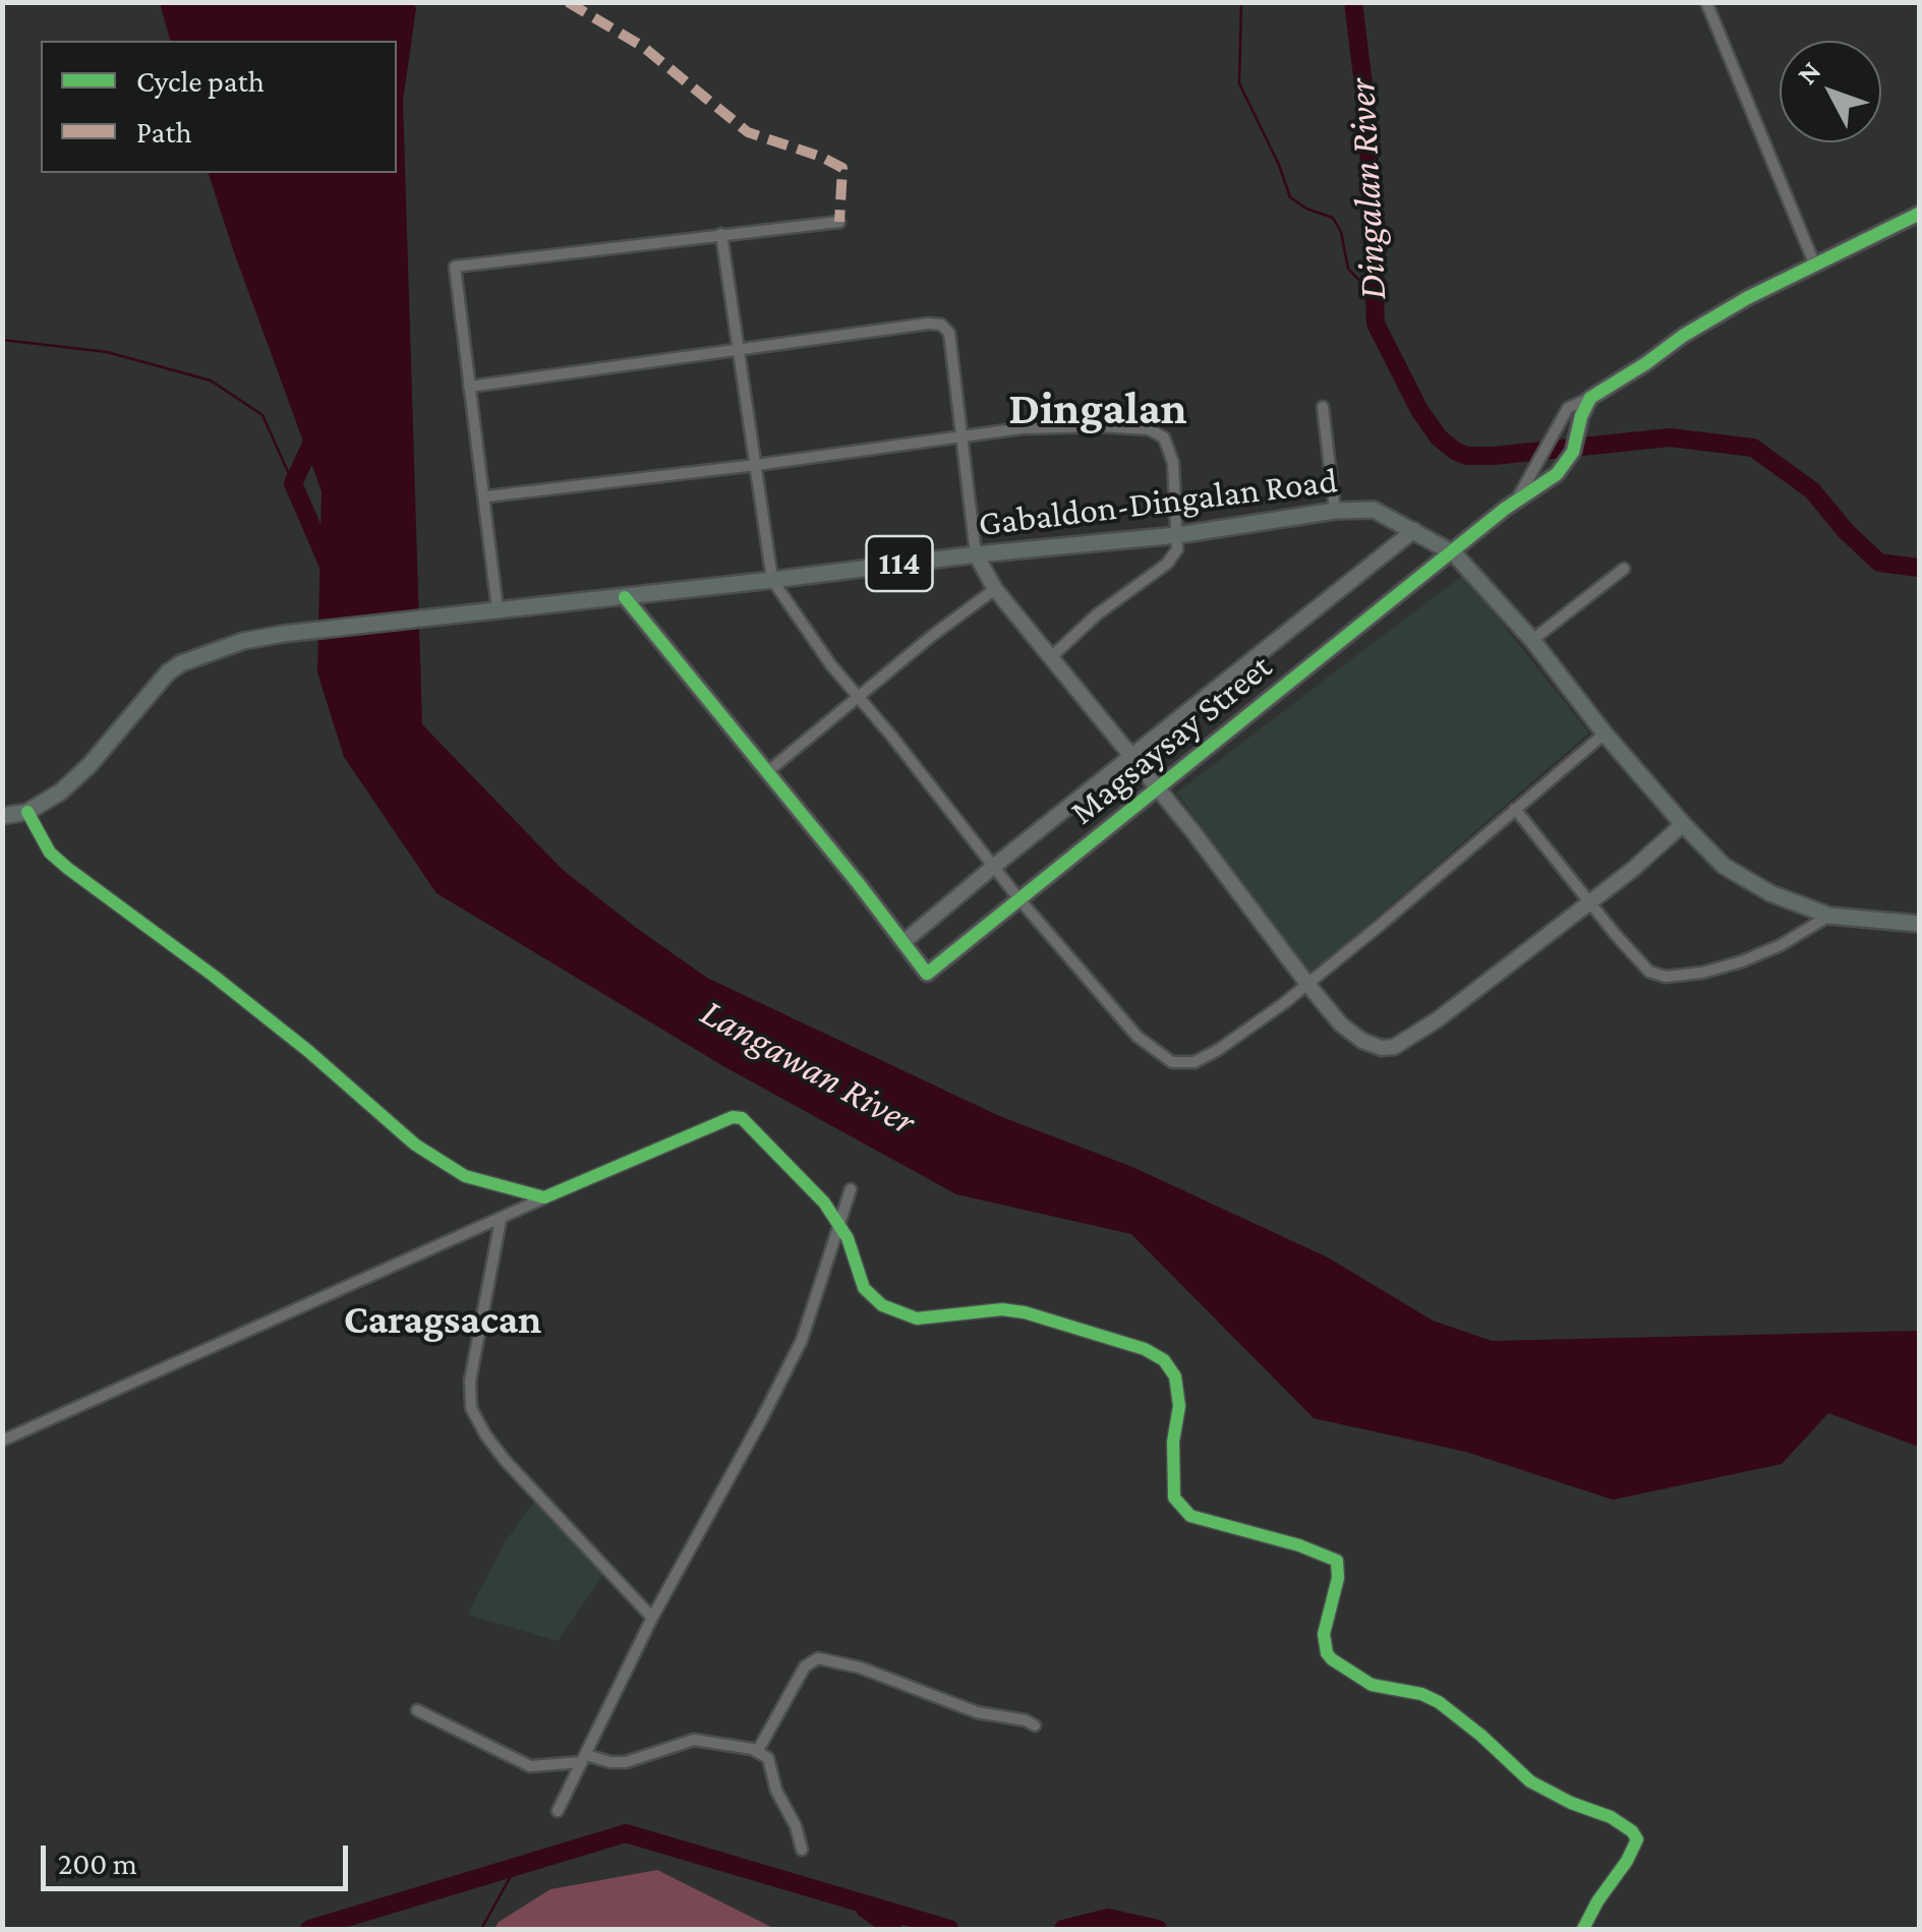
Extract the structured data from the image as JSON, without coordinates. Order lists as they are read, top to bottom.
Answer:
{
  "streets": {
    "main road": ["Gabaldon-Dingalan Road", "114"],
    "street": ["Magsaysay Street"]
  },
  "crossings": [
    ["Gabaldon-Dingalan Road", "Magsaysay Street"]
  ],
  "districts": ["Dingalan", "Caragsacan"],
  "water": ["Dingalan River", "Langawan River"],
  "legend": ["Cycle path", "Path"],
  "scale_bar": "200 m",
  "north": "top left"
}
